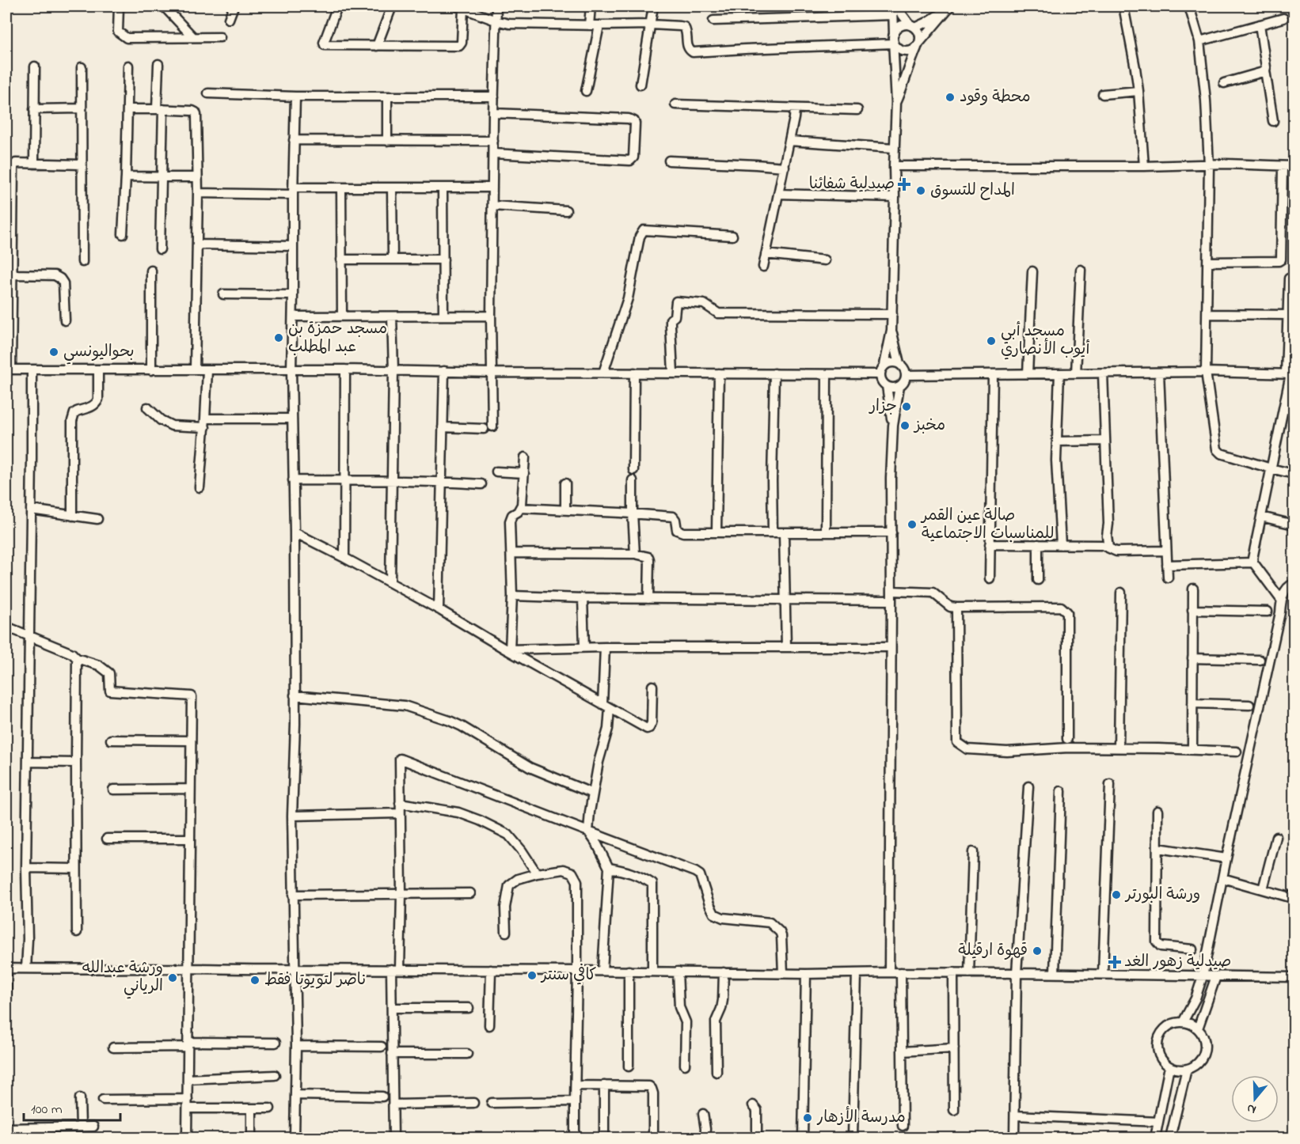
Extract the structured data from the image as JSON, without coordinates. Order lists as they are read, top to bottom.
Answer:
{
  "places": {
    "other": [
      "محطة وقود",
      "المداح للتسوق",
      "مسجد حمزة بن عبد المطلب",
      "مسجد أبي أيوب الأنصاري",
      "بحواليونسي",
      "جزار",
      "مخبز",
      "صالة عين القمر للمناسبات الاجتماعية",
      "ورشة البورتر",
      "قهوة ارقيلة",
      "كافي سنتر",
      "ورشة عبدالله الرياني",
      "ناصر لتويوتا فقط",
      "مدرسة الأزهار"
    ],
    "health": ["صيدلية شفائنا", "صيدلية زهور الغد"]
  },
  "scale_bar": "100 m",
  "north": "bottom"
}
